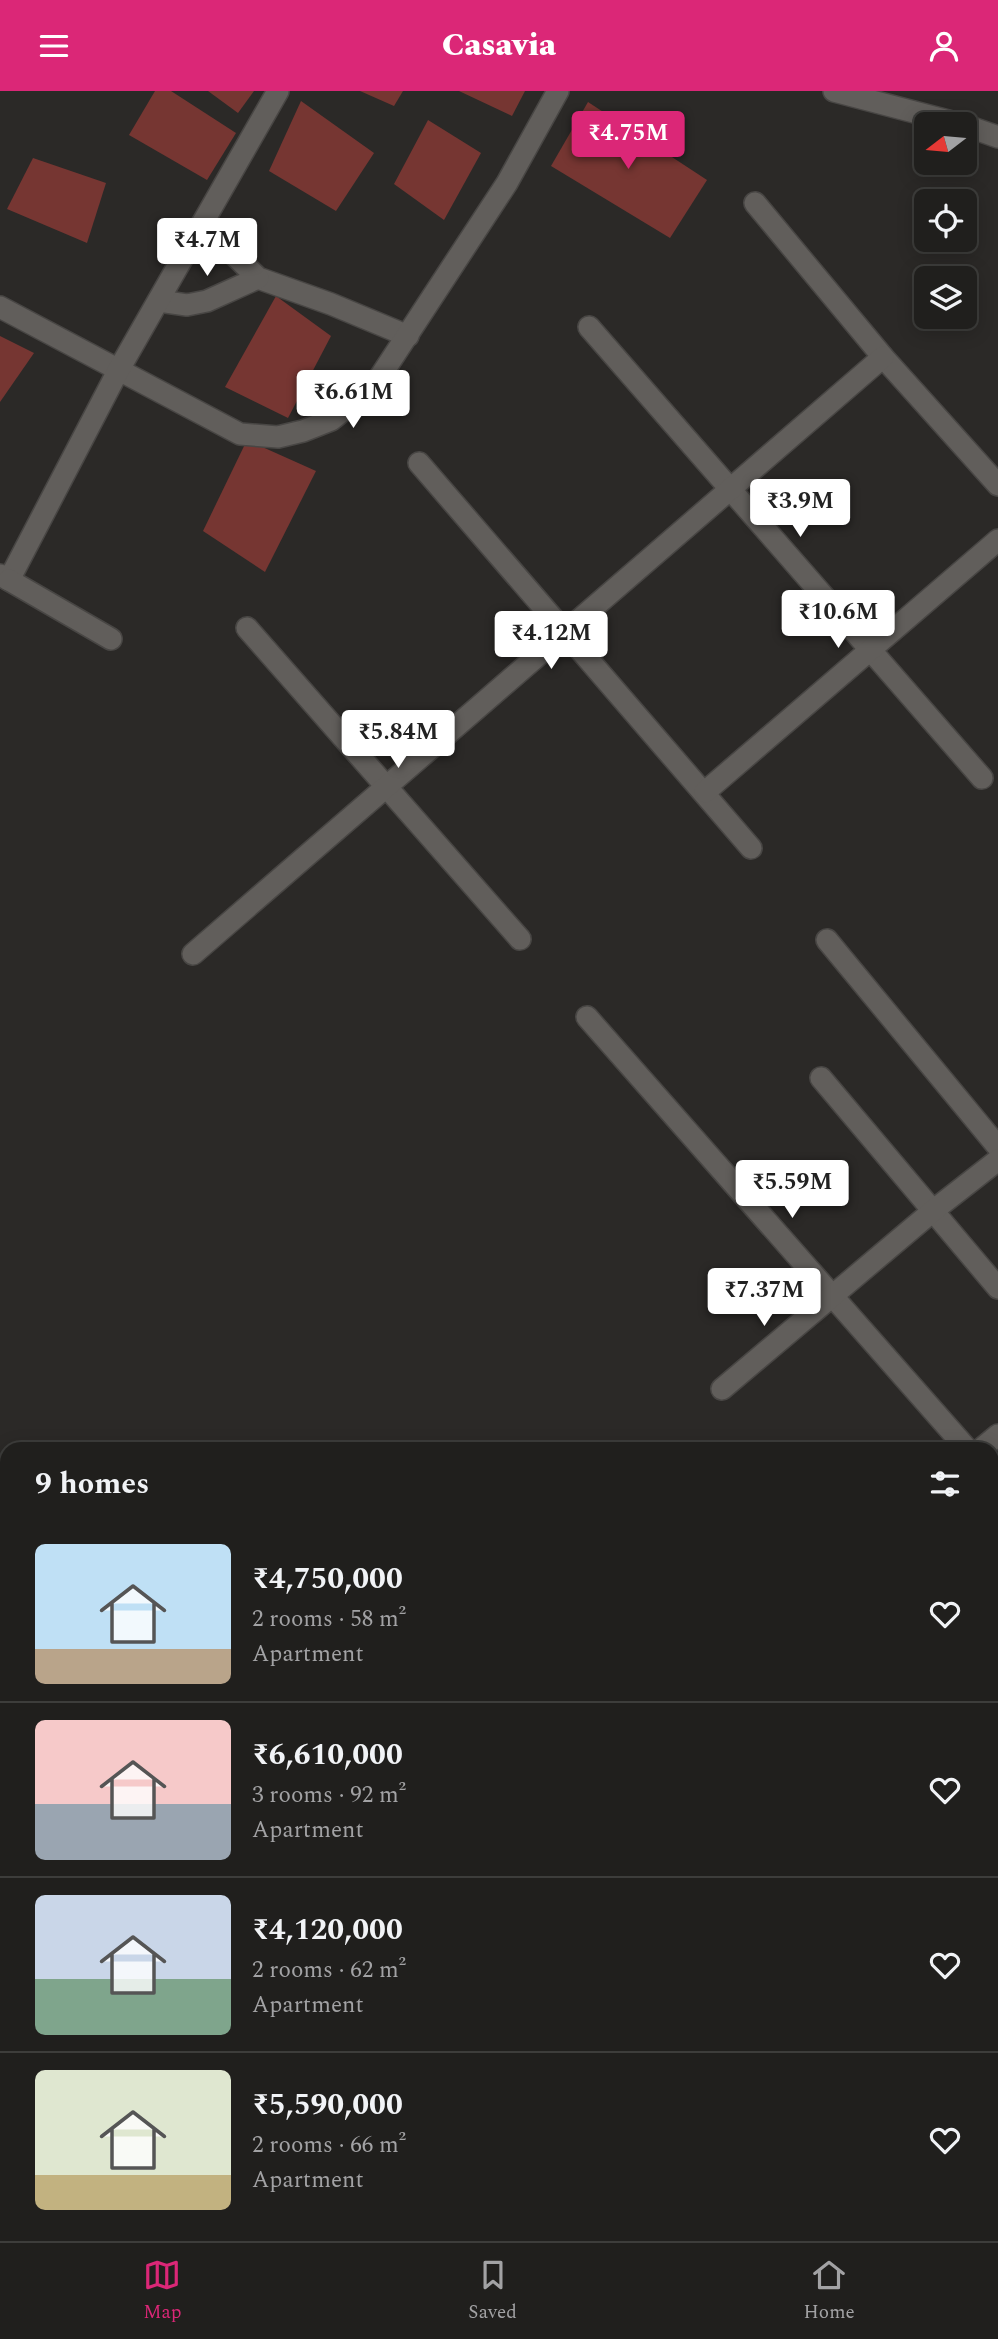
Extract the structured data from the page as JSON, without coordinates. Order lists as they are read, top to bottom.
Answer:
{
  "north": "left",
  "page": {
    "header": "Casavia",
    "price": [
      "₹4.75M",
      "₹4.7M",
      "₹6.61M",
      "₹3.9M",
      "₹10.6M",
      "₹4.12M",
      "₹5.84M",
      "₹5.59M",
      "₹7.37M"
    ],
    "heading": "9 homes",
    "list": [
      {
        "name": "₹4,750,000",
        "note": "2 rooms · 58 m² · Apartment"
      },
      {
        "name": "₹6,610,000",
        "note": "3 rooms · 92 m² · Apartment"
      },
      {
        "name": "₹4,120,000",
        "note": "2 rooms · 62 m² · Apartment"
      },
      {
        "name": "₹5,590,000",
        "note": "2 rooms · 66 m² · Apartment"
      }
    ],
    "tabs": ["Map", "Saved", "Home"]
  }
}
